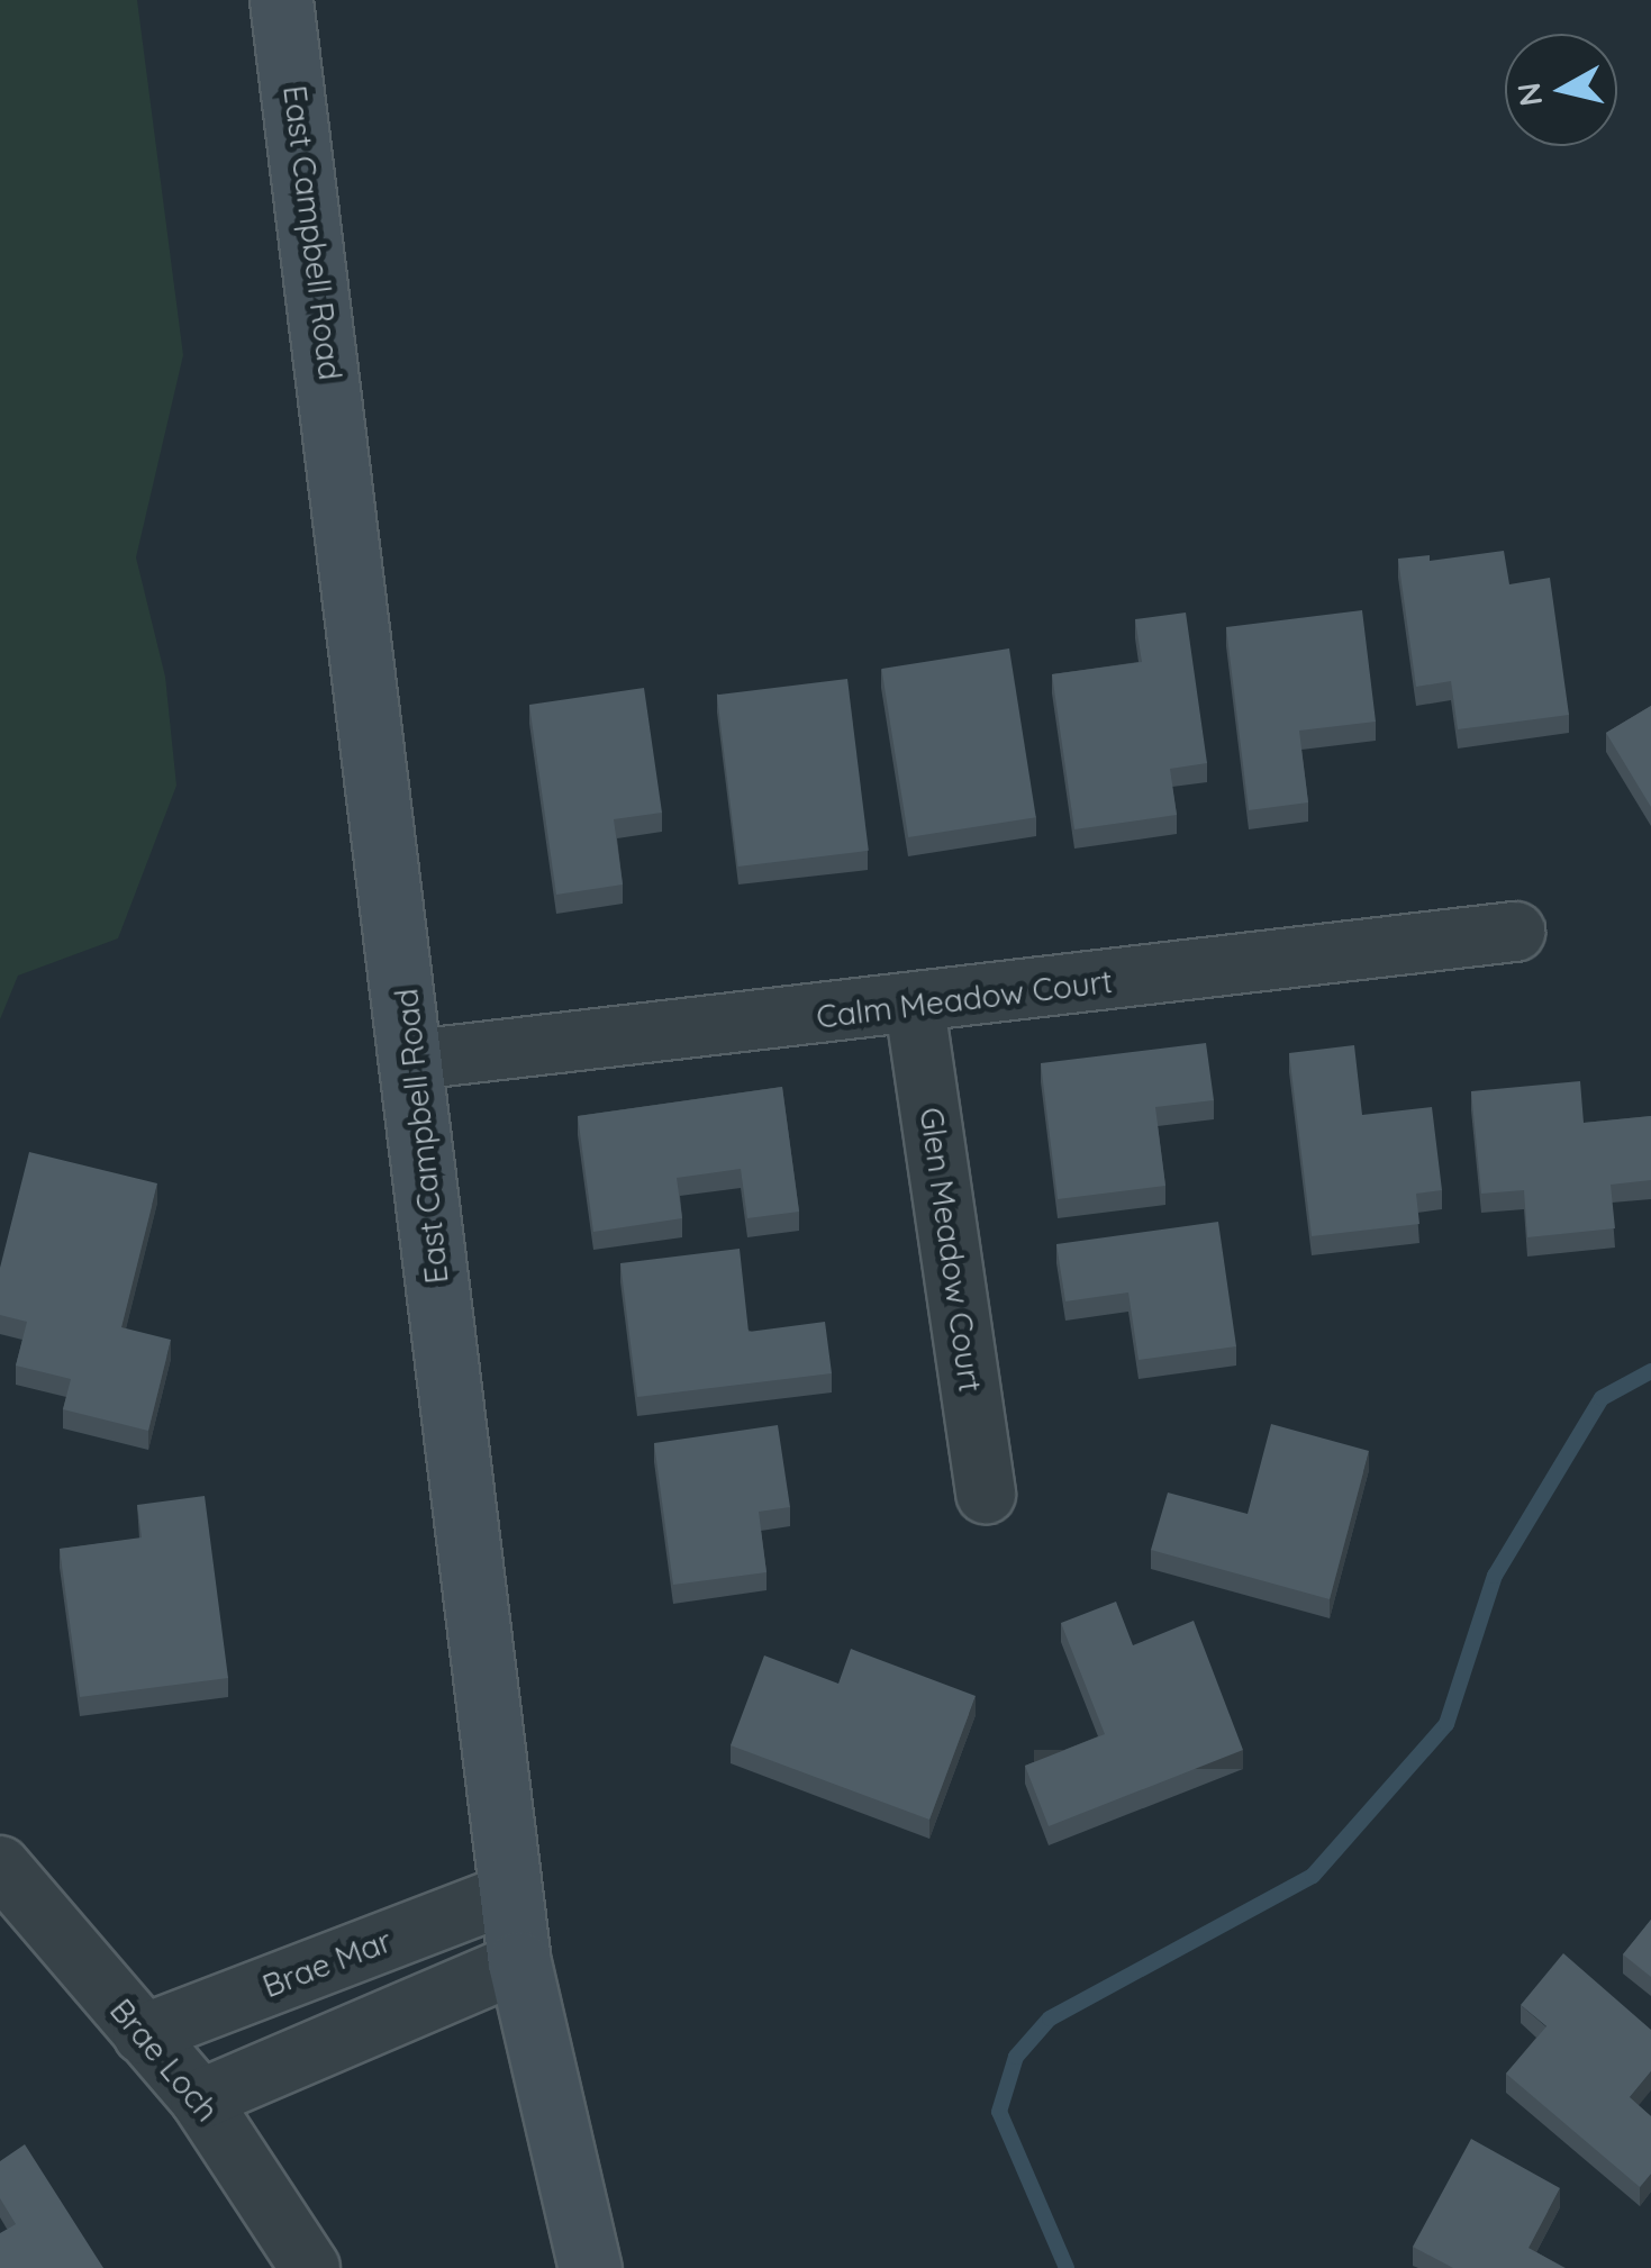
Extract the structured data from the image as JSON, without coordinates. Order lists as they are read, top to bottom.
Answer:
{
  "streets": {
    "main road": ["East Campbell Road"],
    "street": [
      "Calm Meadow Court",
      "Glen Meadow Court",
      "Brae Mar",
      "Brae Loch"
    ]
  },
  "crossings": [
    ["East Campbell Road", "Calm Meadow Court"],
    ["East Campbell Road", "Brae Mar"],
    ["Calm Meadow Court", "Glen Meadow Court"],
    ["Brae Mar", "Brae Loch"]
  ],
  "north": "left"
}
